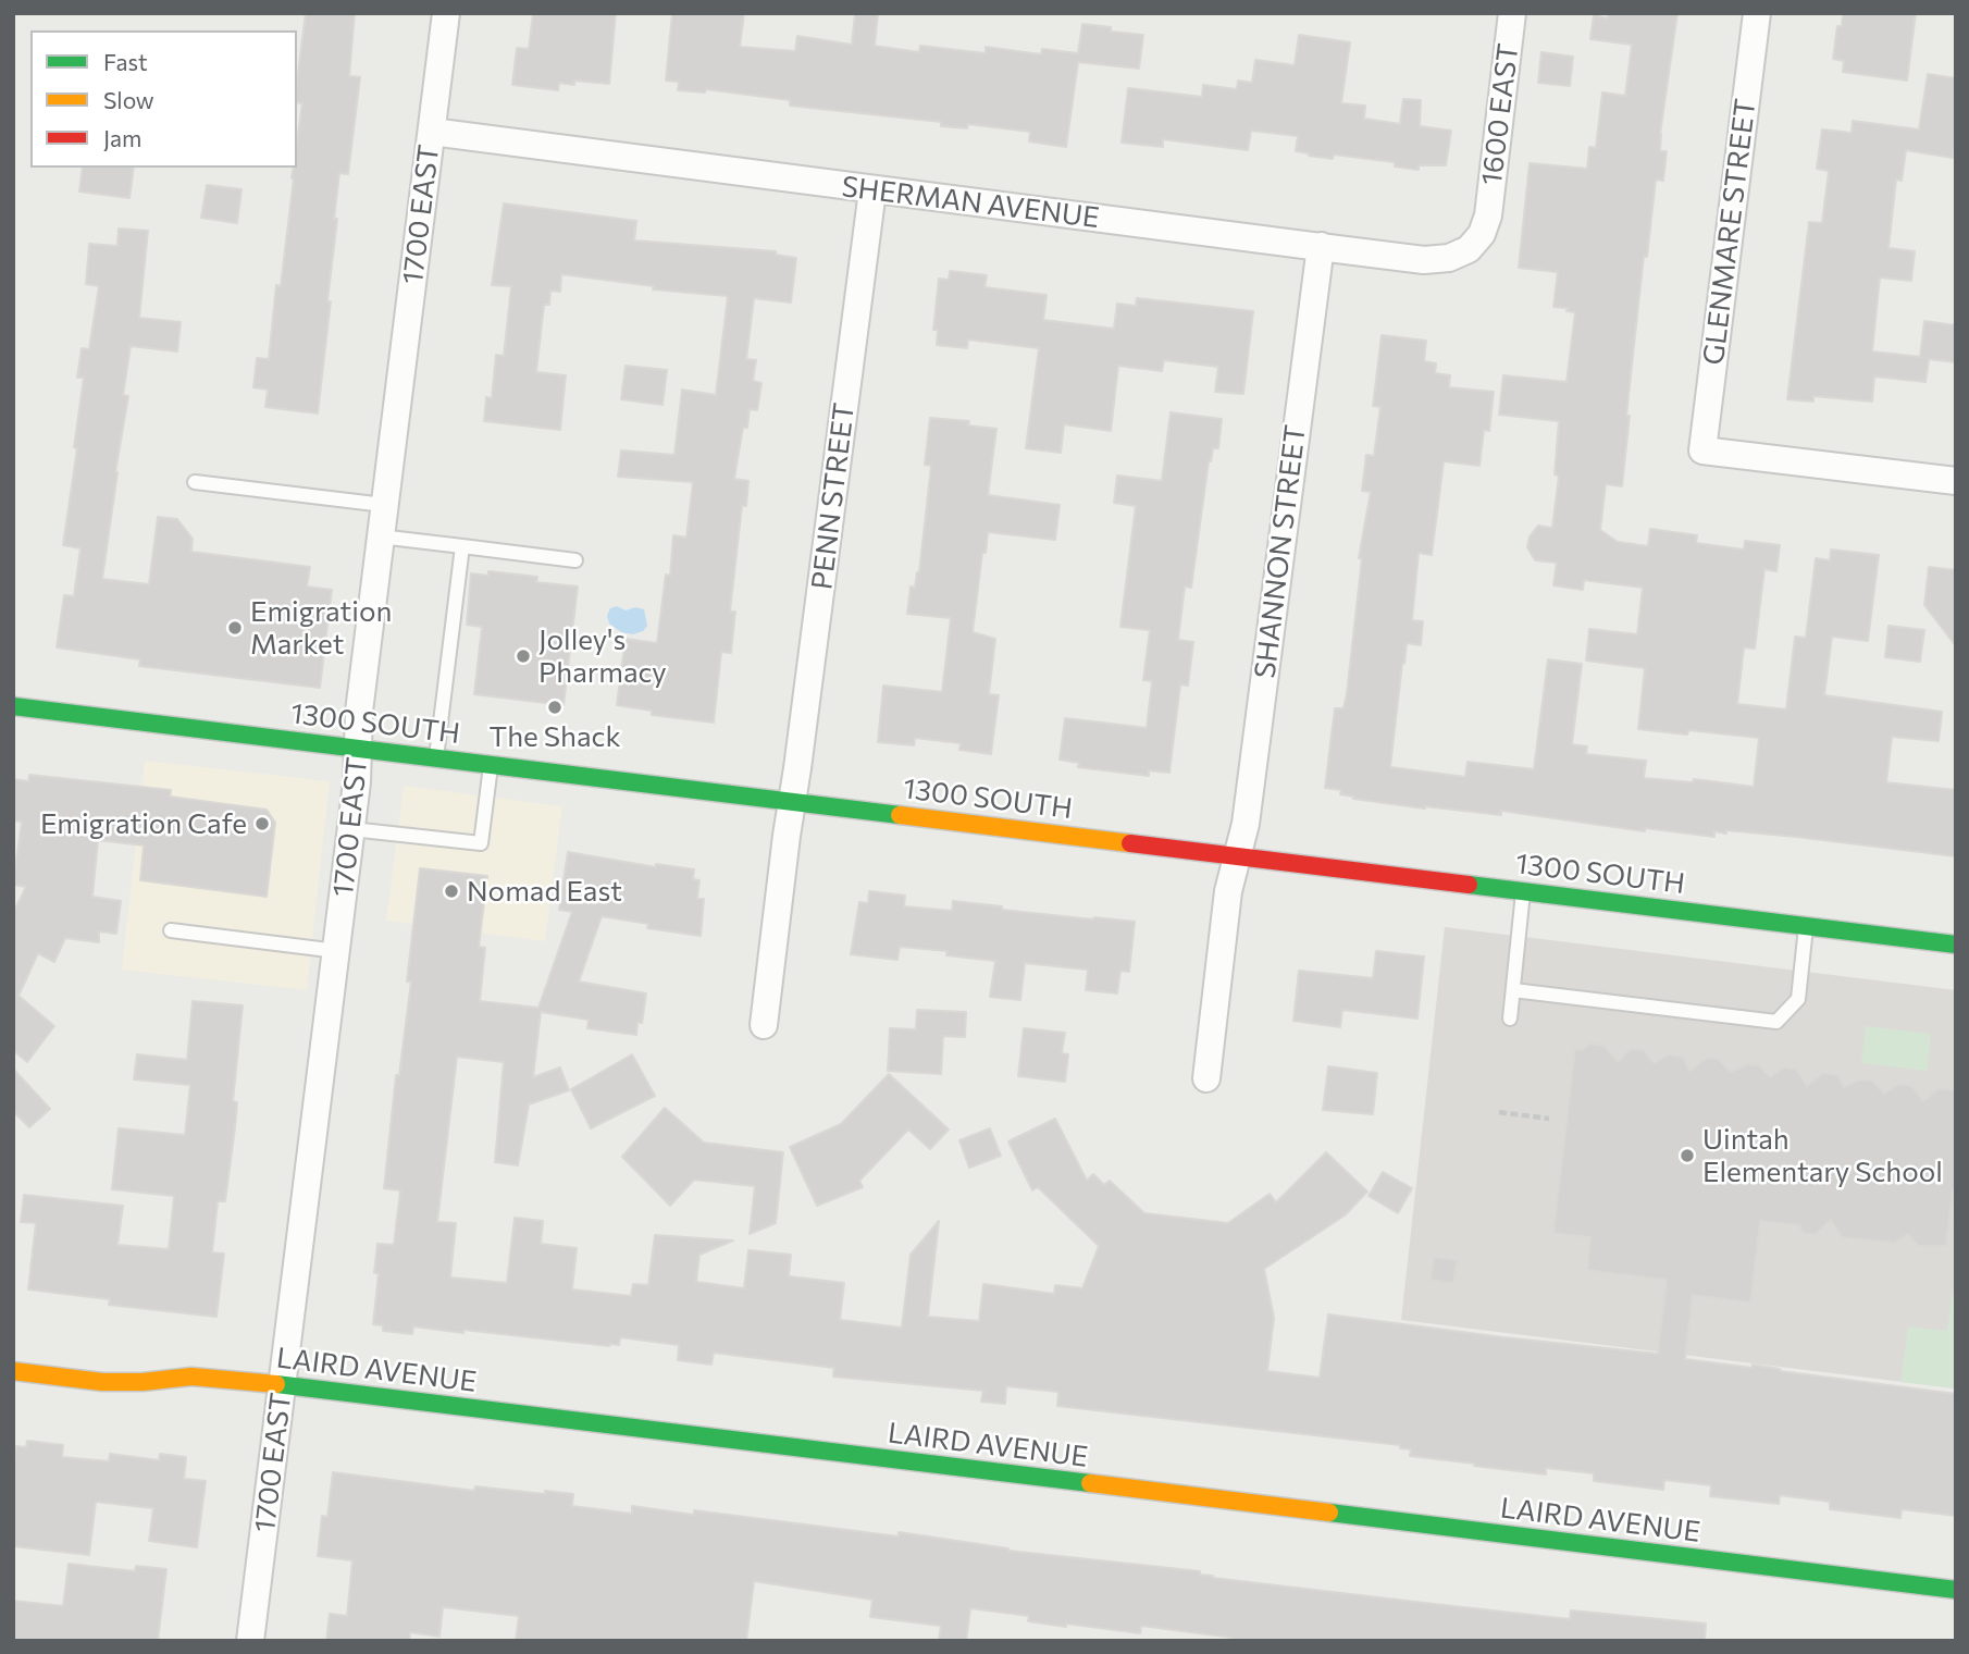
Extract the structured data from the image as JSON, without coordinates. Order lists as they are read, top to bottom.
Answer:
{
  "streets": {
    "street": [
      "1600 EAST",
      "SHERMAN AVENUE",
      "1700 EAST",
      "GLENMARE STREET",
      "PENN STREET",
      "SHANNON STREET",
      "1300 SOUTH",
      "LAIRD AVENUE"
    ]
  },
  "crossings": [
    ["1600 EAST", "SHERMAN AVENUE"],
    ["SHERMAN AVENUE", "1700 EAST"],
    ["SHERMAN AVENUE", "PENN STREET"],
    ["SHERMAN AVENUE", "SHANNON STREET"],
    ["1700 EAST", "1300 SOUTH"],
    ["1700 EAST", "LAIRD AVENUE"],
    ["PENN STREET", "1300 SOUTH"],
    ["SHANNON STREET", "1300 SOUTH"]
  ],
  "places": [
    "Emigration Market",
    "Jolley's Pharmacy",
    "The Shack",
    "Emigration Cafe",
    "Nomad East",
    "Uintah Elementary School"
  ],
  "legend": ["Fast", "Slow", "Jam"]
}
